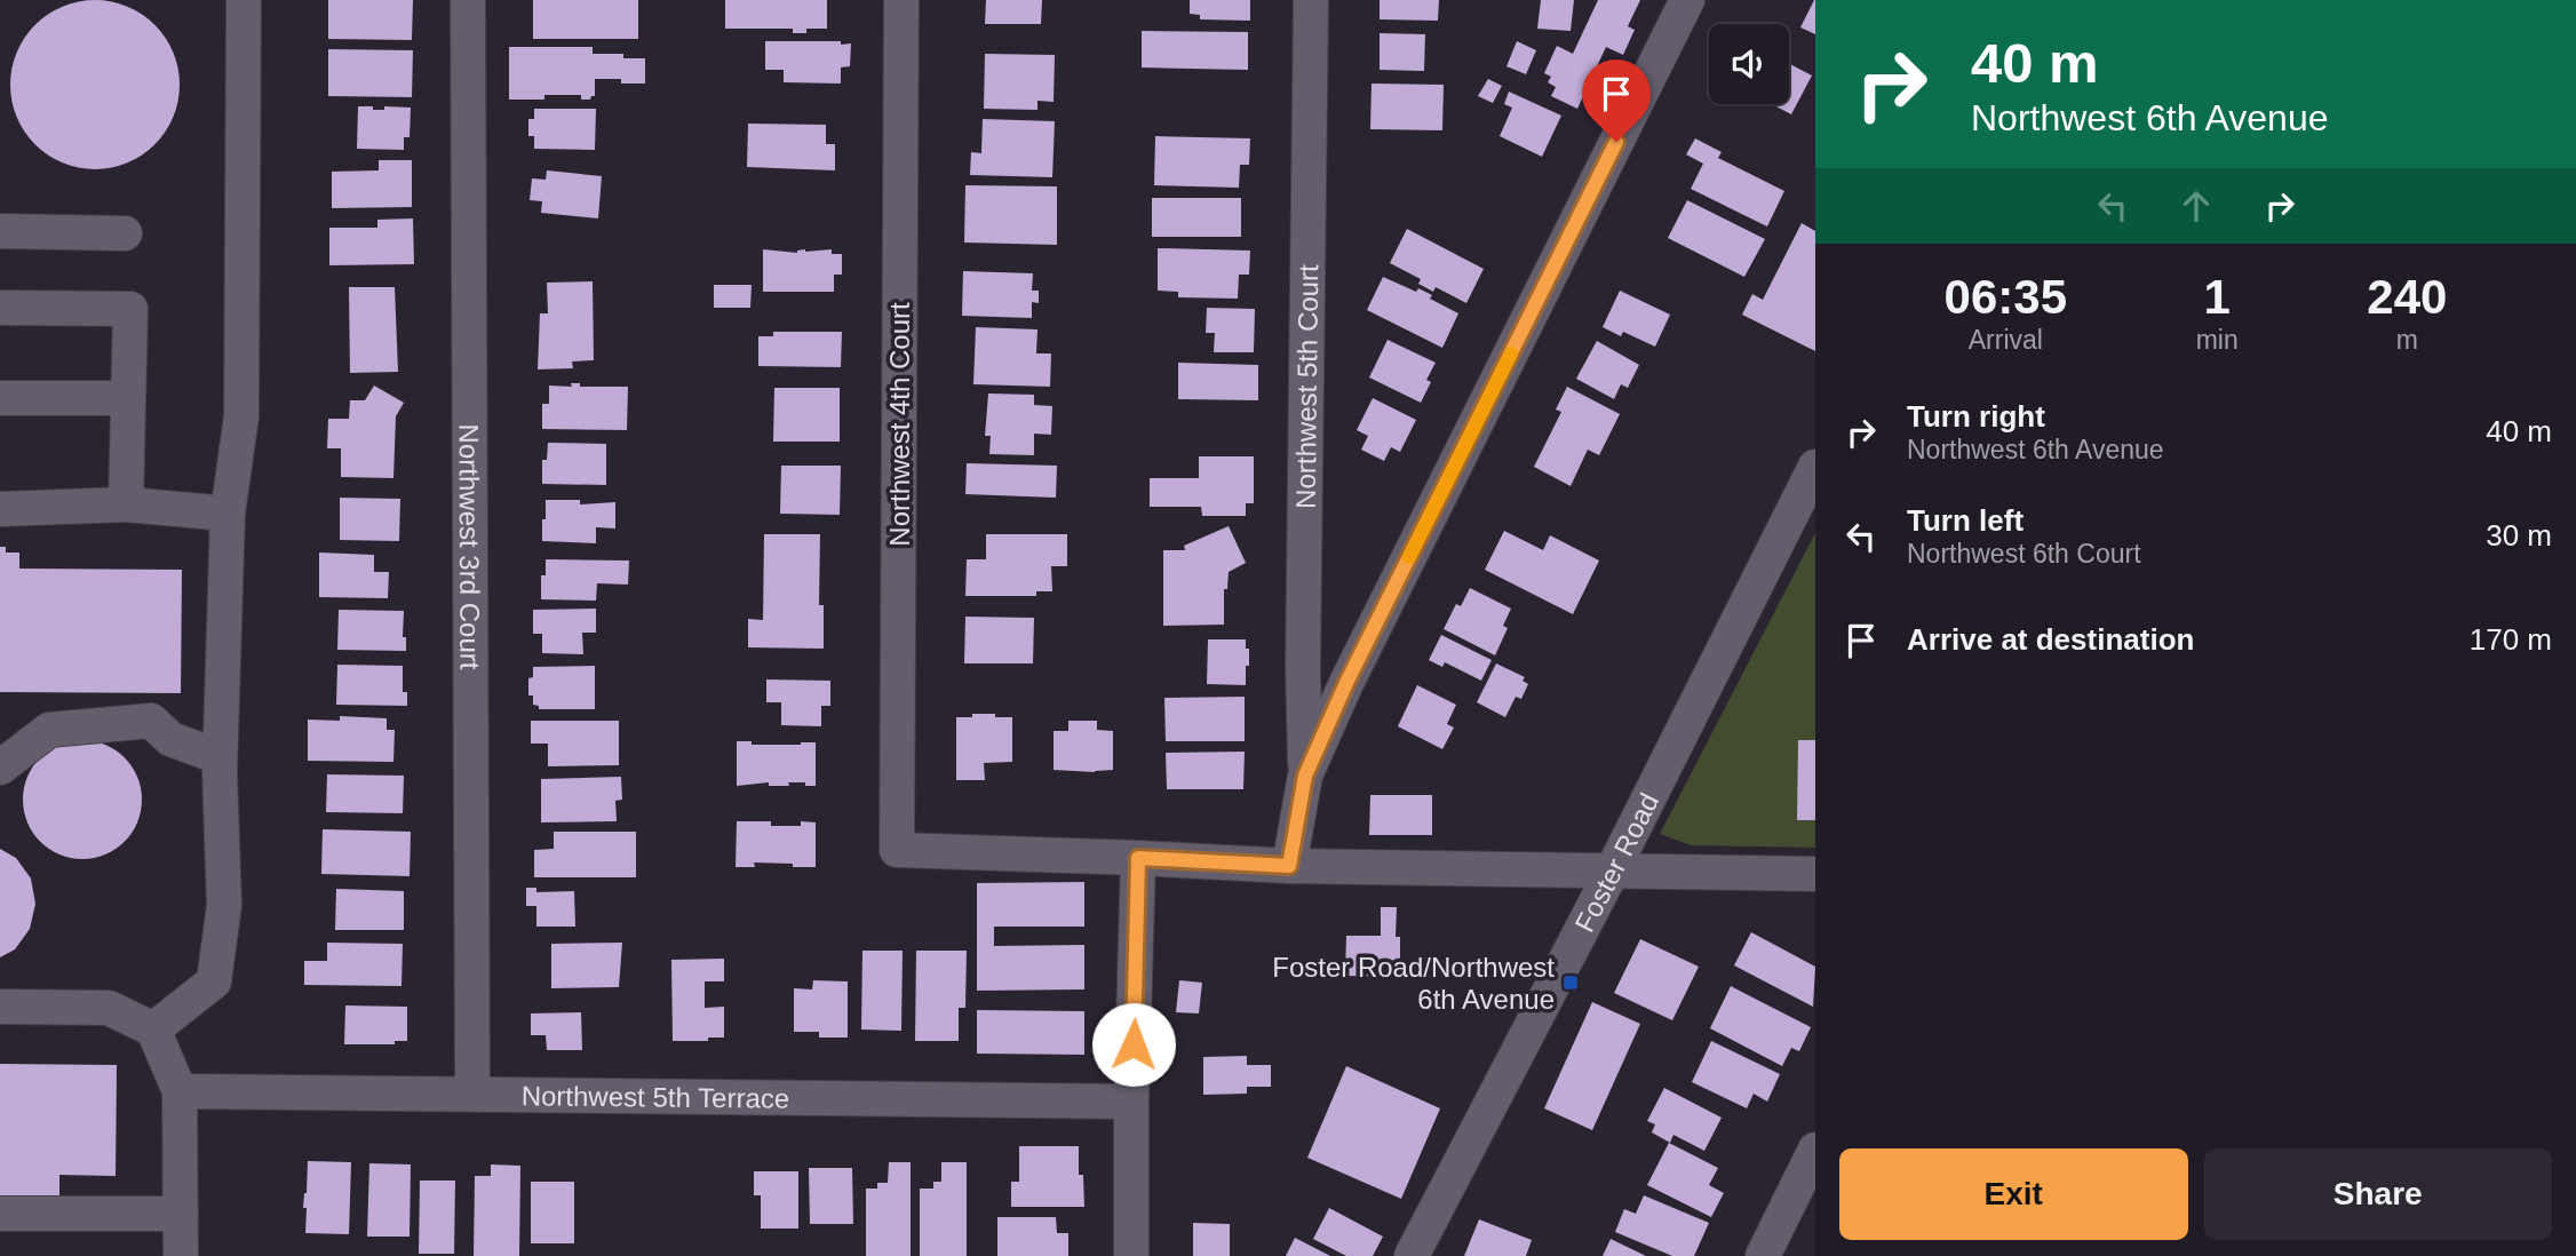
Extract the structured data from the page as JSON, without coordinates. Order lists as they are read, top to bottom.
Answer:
{
  "streets": {
    "street": [
      "Northwest 5th Court",
      "Northwest 4th Court",
      "Northwest 3rd Court",
      "Foster Road",
      "Northwest 5th Terrace"
    ]
  },
  "crossings": [
    ["Northwest 3rd Court", "Northwest 5th Terrace"]
  ],
  "places": {
    "transit": ["Foster Road/Northwest 6th Avenue"]
  },
  "page": {
    "turn": ["40 m", "Northwest 6th Avenue"],
    "eta": [
      "06:35",
      "Arrival",
      "1",
      "min",
      "240",
      "m"
    ],
    "list": [
      {
        "name": "Turn right",
        "note": "Northwest 6th Avenue",
        "value": "40 m"
      },
      {
        "name": "Turn left",
        "note": "Northwest 6th Court",
        "value": "30 m"
      },
      {
        "name": "Arrive at destination",
        "value": "170 m"
      }
    ],
    "buttons": ["Exit", "Share"]
  }
}
